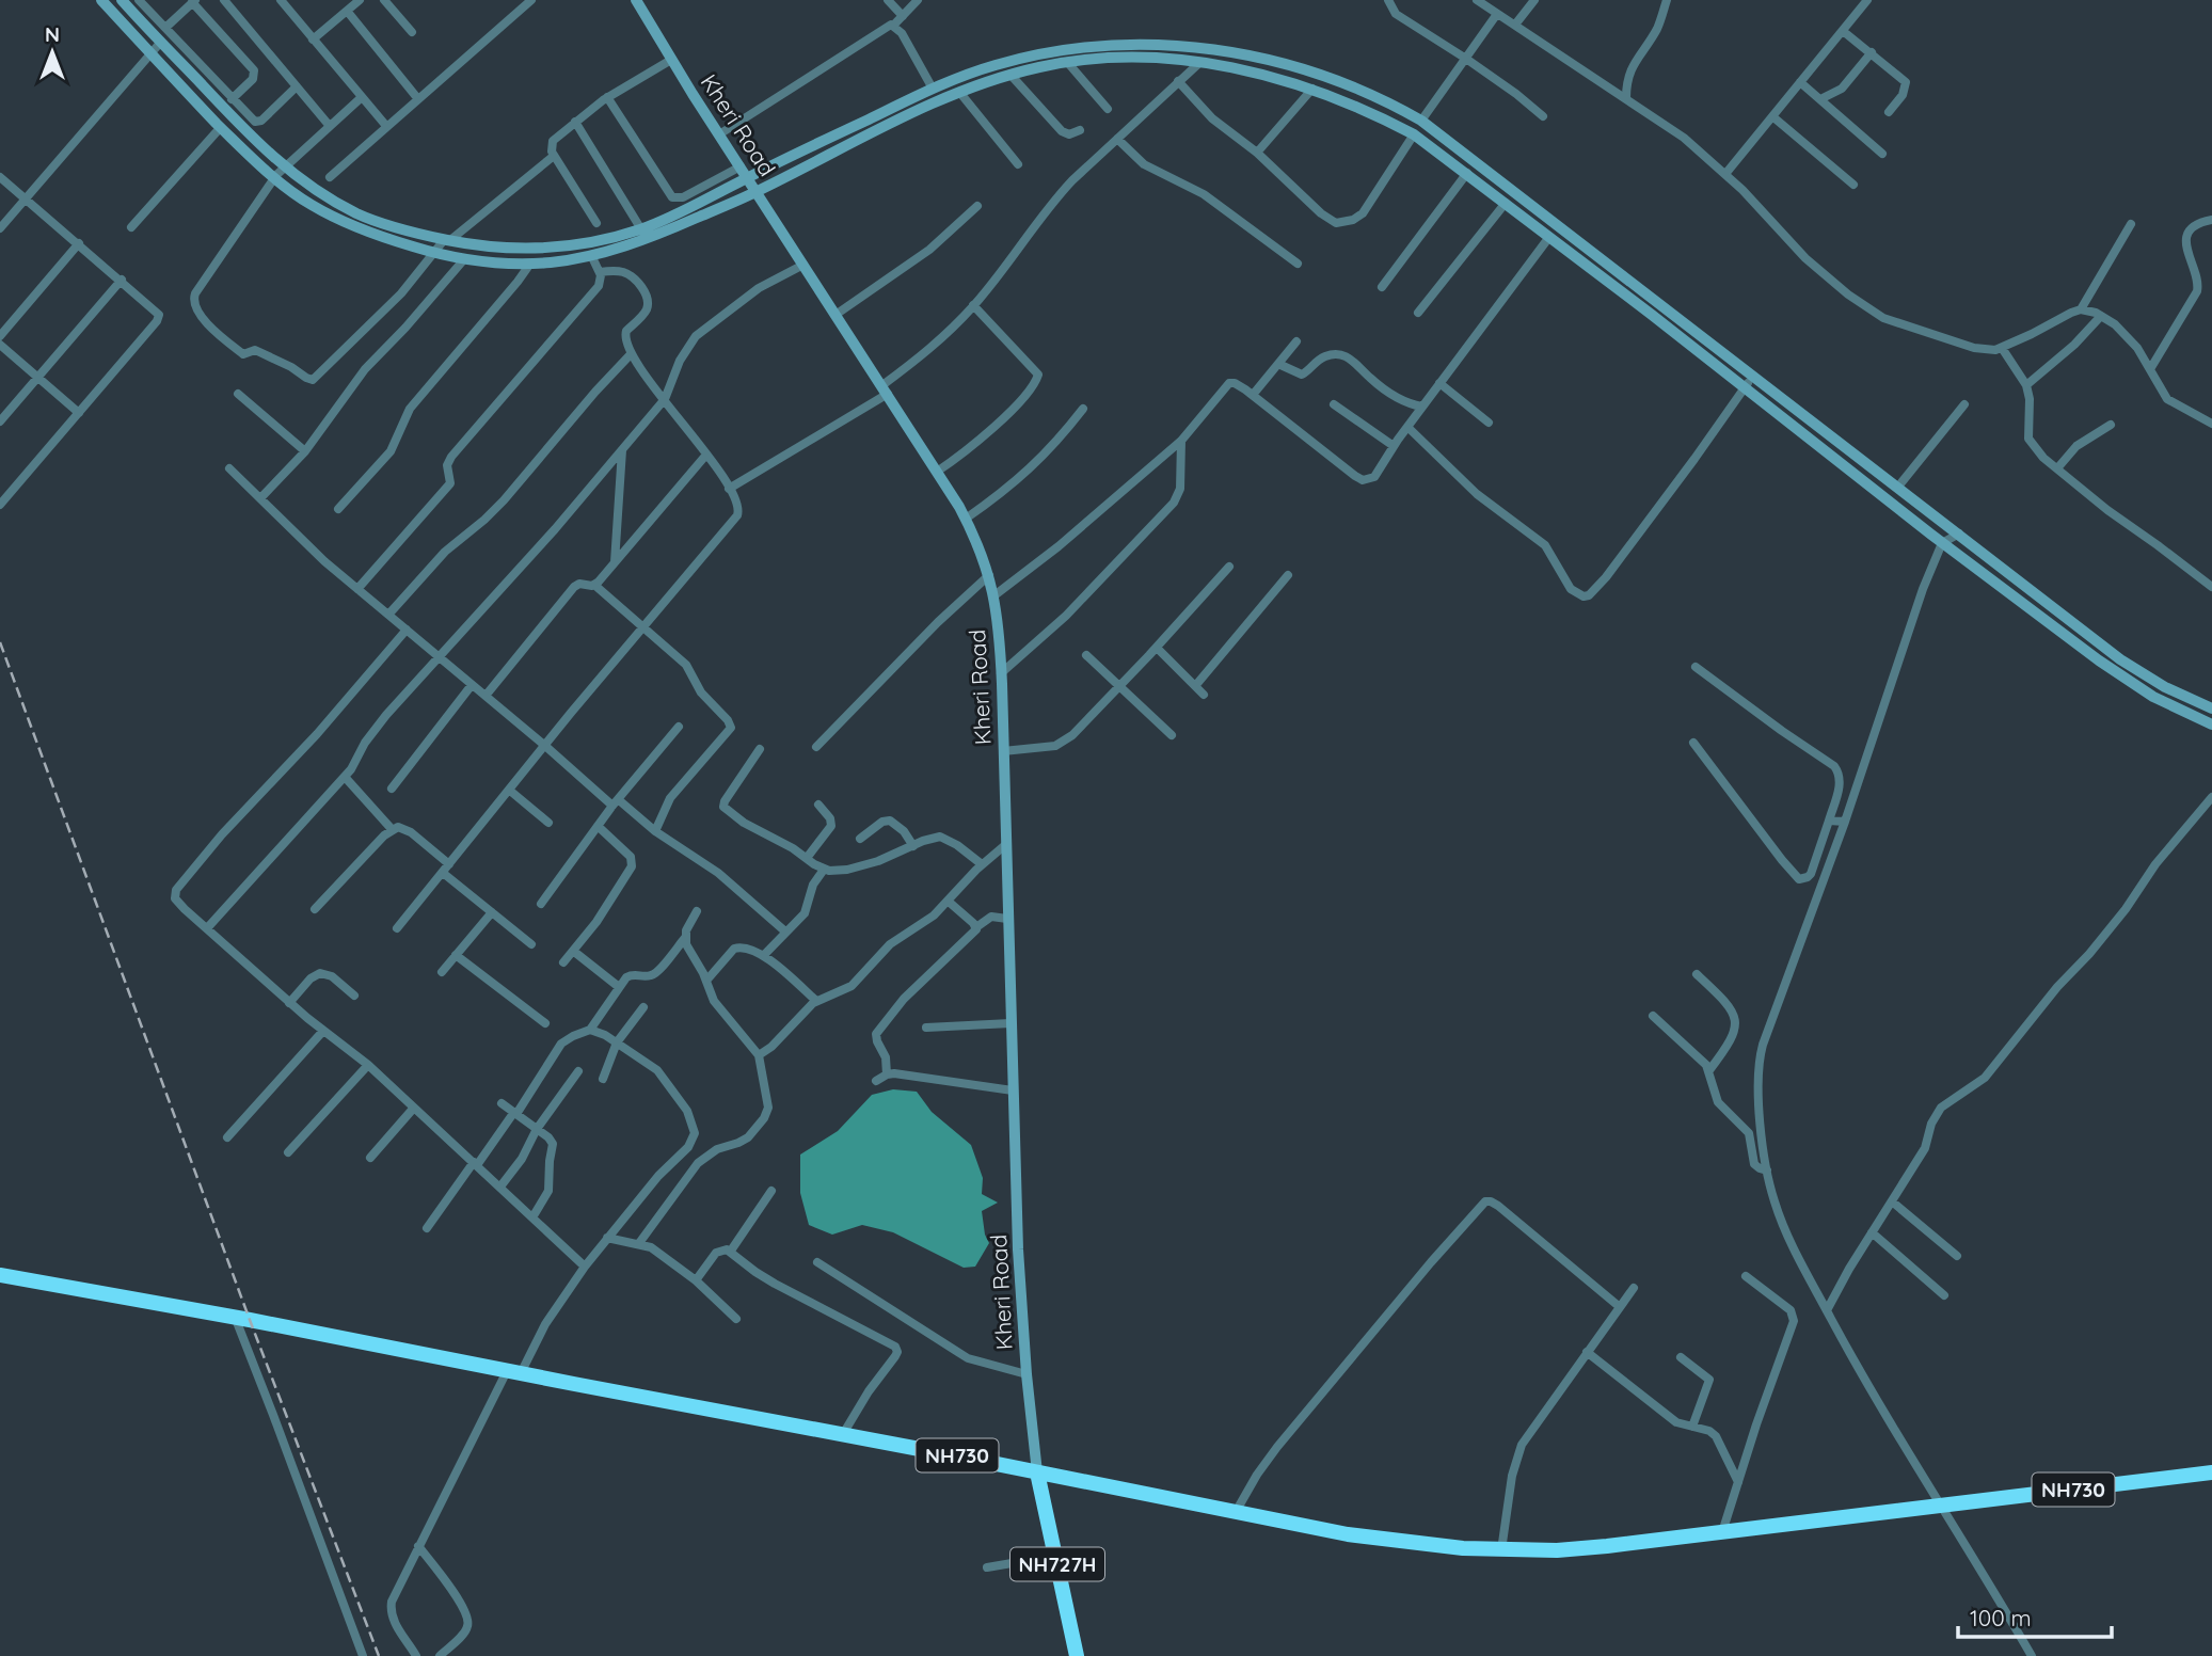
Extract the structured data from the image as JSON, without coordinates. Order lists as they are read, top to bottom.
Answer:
{
  "streets": {
    "highway": ["NH730", "NH727H"],
    "street": ["Kheri Road"]
  },
  "crossings": [
    ["Kheri Road", "NH730"],
    ["Kheri Road", "NH727H"],
    ["NH730", "NH727H"]
  ],
  "scale_bar": "100 m",
  "north": "top"
}
